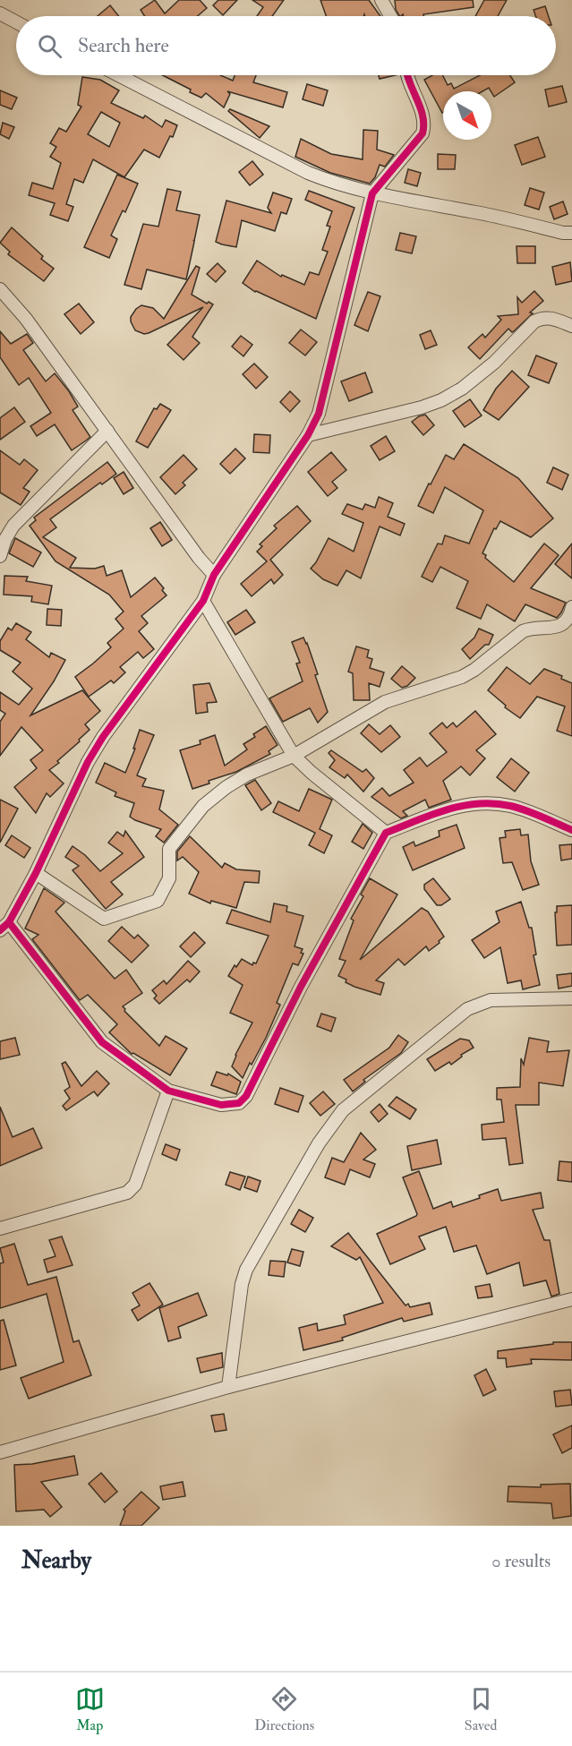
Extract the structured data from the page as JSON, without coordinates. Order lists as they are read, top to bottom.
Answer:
{
  "north": "bottom right",
  "page": {
    "search": "Search here",
    "heading": ["Nearby", "0 results"],
    "nav": ["Map", "Directions", "Saved"]
  }
}
